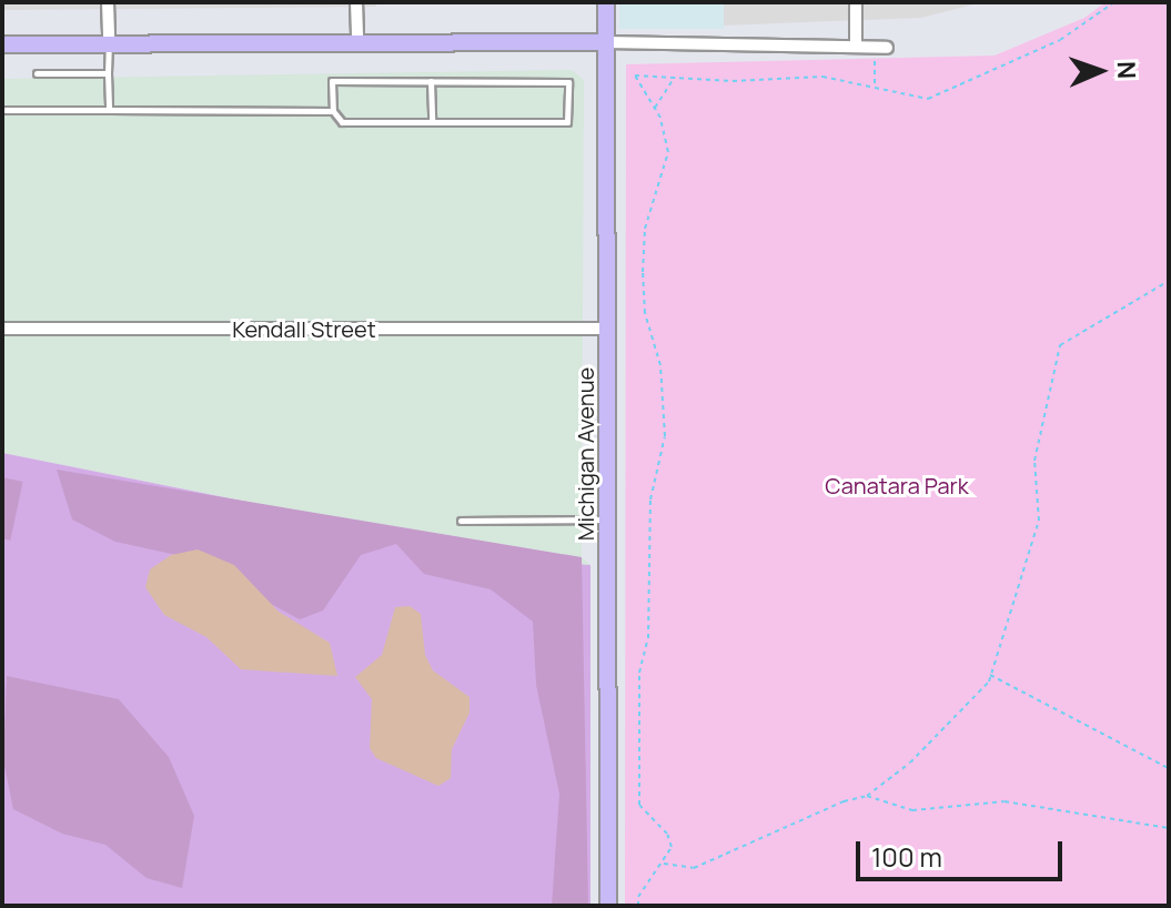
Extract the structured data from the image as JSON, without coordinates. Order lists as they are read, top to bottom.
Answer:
{
  "streets": {
    "main road": ["Michigan Avenue"],
    "street": ["Kendall Street"]
  },
  "crossings": [
    ["Kendall Street", "Michigan Avenue"]
  ],
  "parks": ["Canatara Park"],
  "scale_bar": "100 m",
  "north": "right"
}
